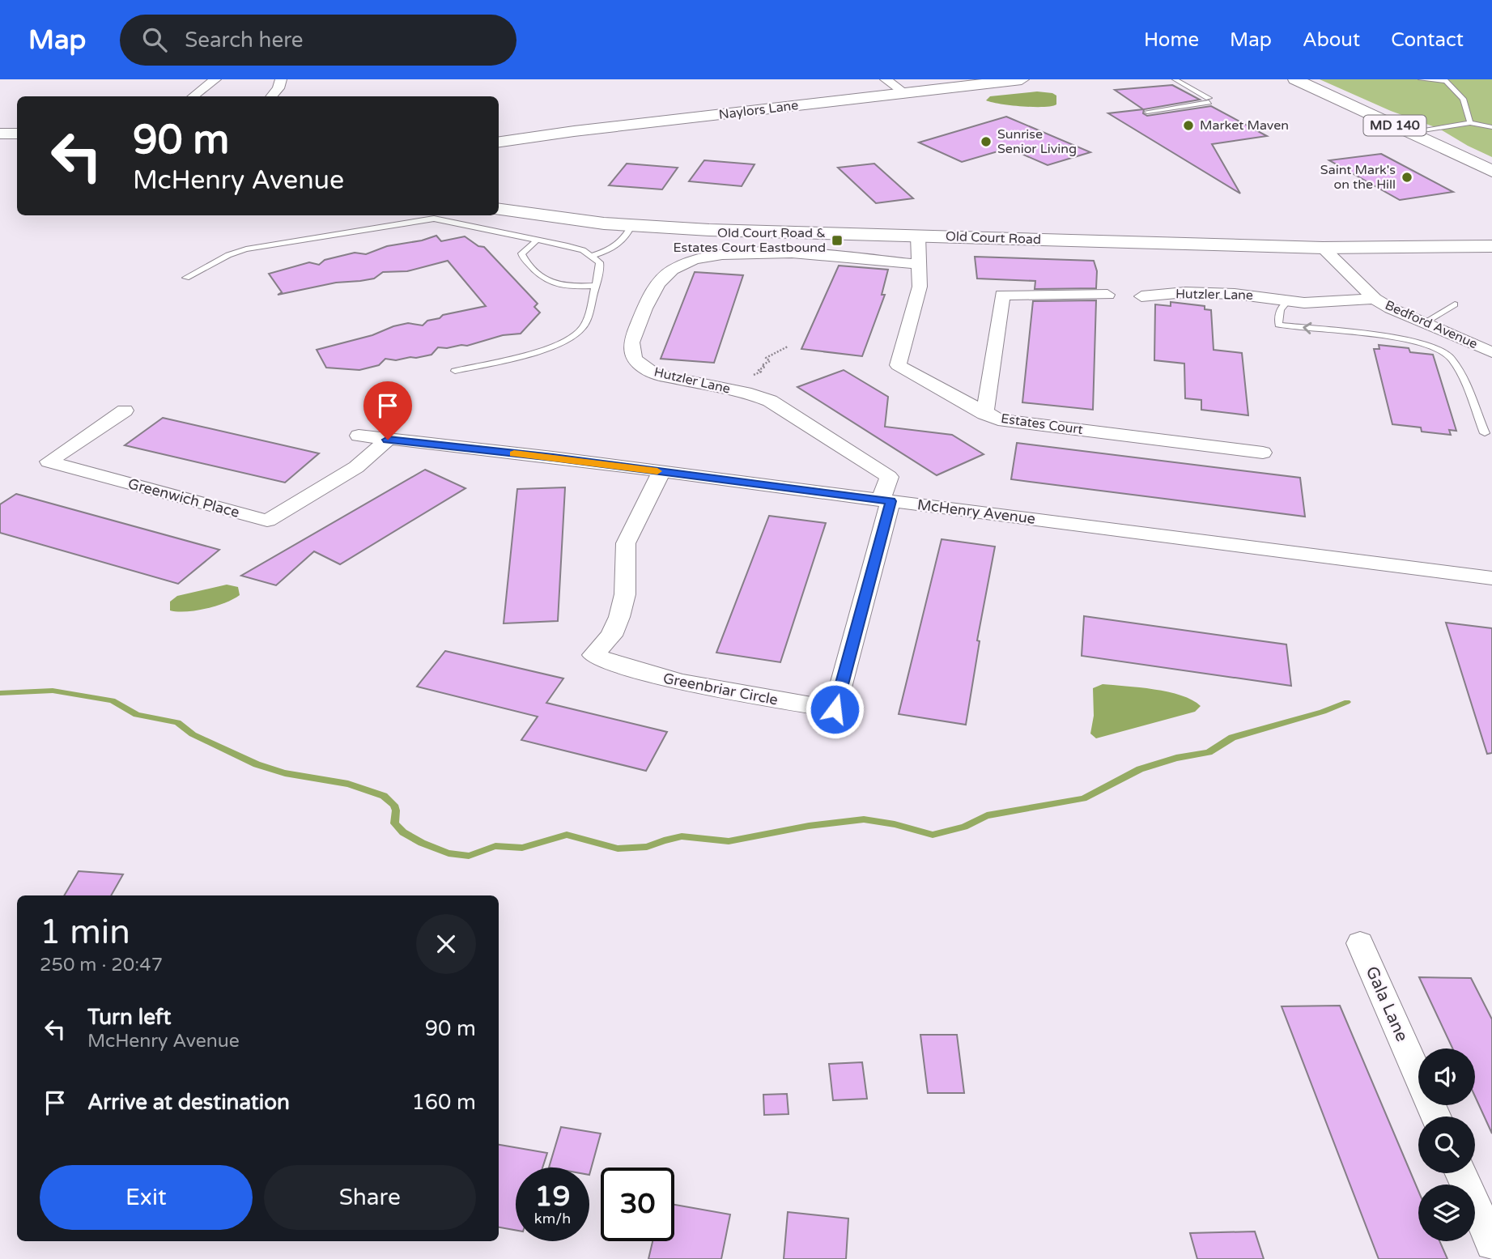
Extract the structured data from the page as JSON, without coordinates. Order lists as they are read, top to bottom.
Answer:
{
  "streets": {
    "main road": ["Naylors Lane", "MD 140", "Old Court Road"],
    "street": [
      "Hutzler Lane",
      "Bedford Avenue",
      "Estates Court",
      "Greenwich Place",
      "McHenry Avenue",
      "Greenbriar Circle",
      "Gala Lane"
    ]
  },
  "crossings": [
    ["Old Court Road", "Bedford Avenue"],
    ["Old Court Road", "Estates Court"],
    ["Hutzler Lane", "Bedford Avenue"],
    ["Hutzler Lane", "Estates Court"],
    ["Hutzler Lane", "McHenry Avenue"],
    ["Hutzler Lane", "Greenbriar Circle"],
    ["Greenwich Place", "McHenry Avenue"],
    ["McHenry Avenue", "Greenbriar Circle"]
  ],
  "places": {
    "other": ["Market Maven", "Sunrise Senior Living", "Saint Mark's on the Hill"],
    "transit": ["Old Court Road & Estates Court Eastbound"]
  },
  "page": {
    "header": "Map",
    "search": "Search here",
    "nav": [
      "Home",
      "Map",
      "About",
      "Contact"
    ],
    "turn": ["90 m", "McHenry Avenue"],
    "heading": ["1 min", "250 m · 20:47"],
    "list": [
      {
        "name": "Turn left",
        "note": "McHenry Avenue",
        "value": "90 m"
      },
      {
        "name": "Arrive at destination",
        "value": "160 m"
      }
    ],
    "buttons": ["Exit", "Share"],
    "speed": "19 km/h",
    "limit": "30"
  }
}
